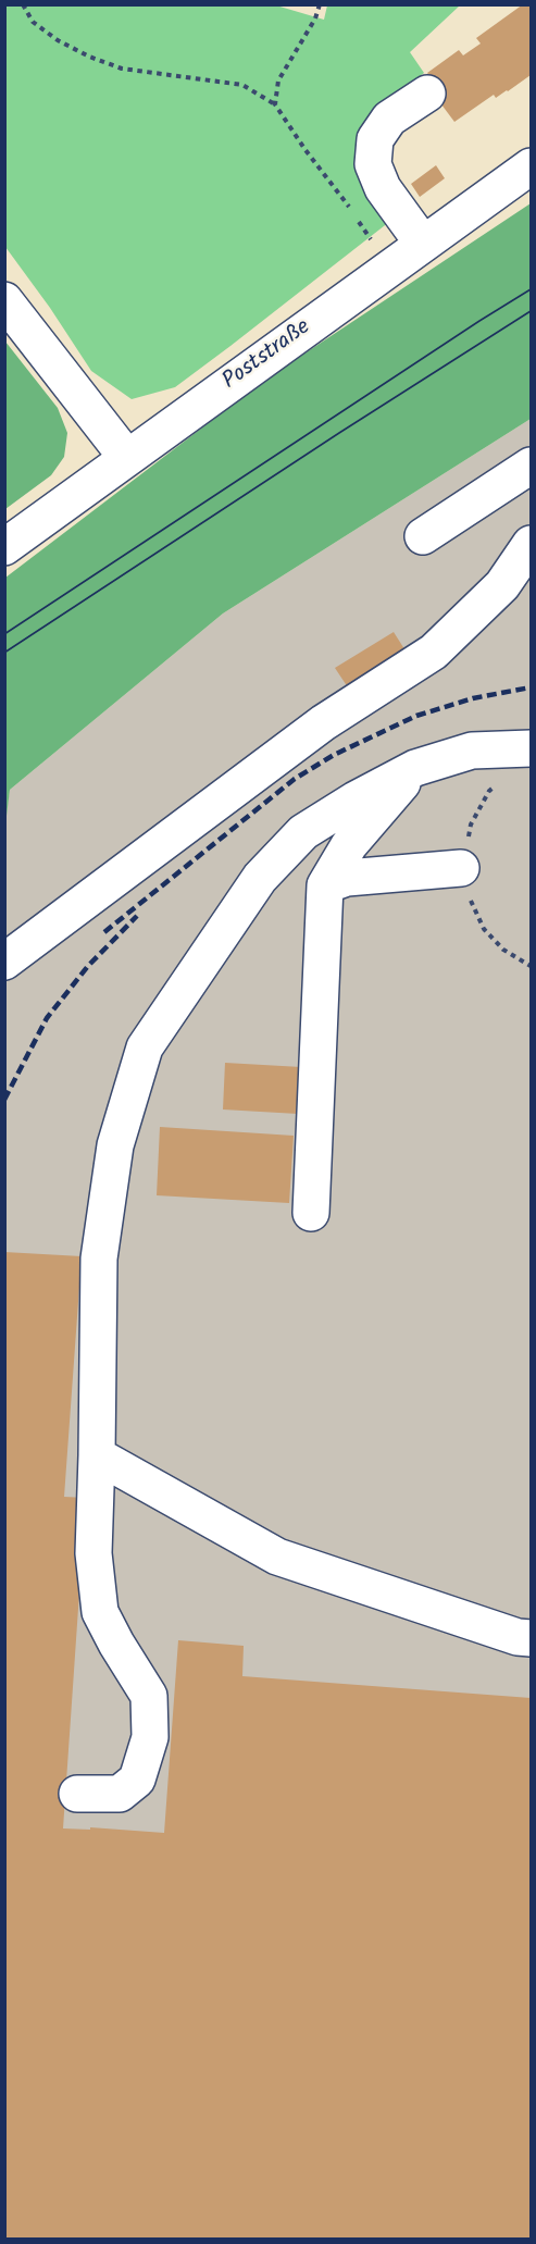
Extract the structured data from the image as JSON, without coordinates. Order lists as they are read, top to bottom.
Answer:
{
  "streets": {
    "street": ["Poststraße"]
  }
}
